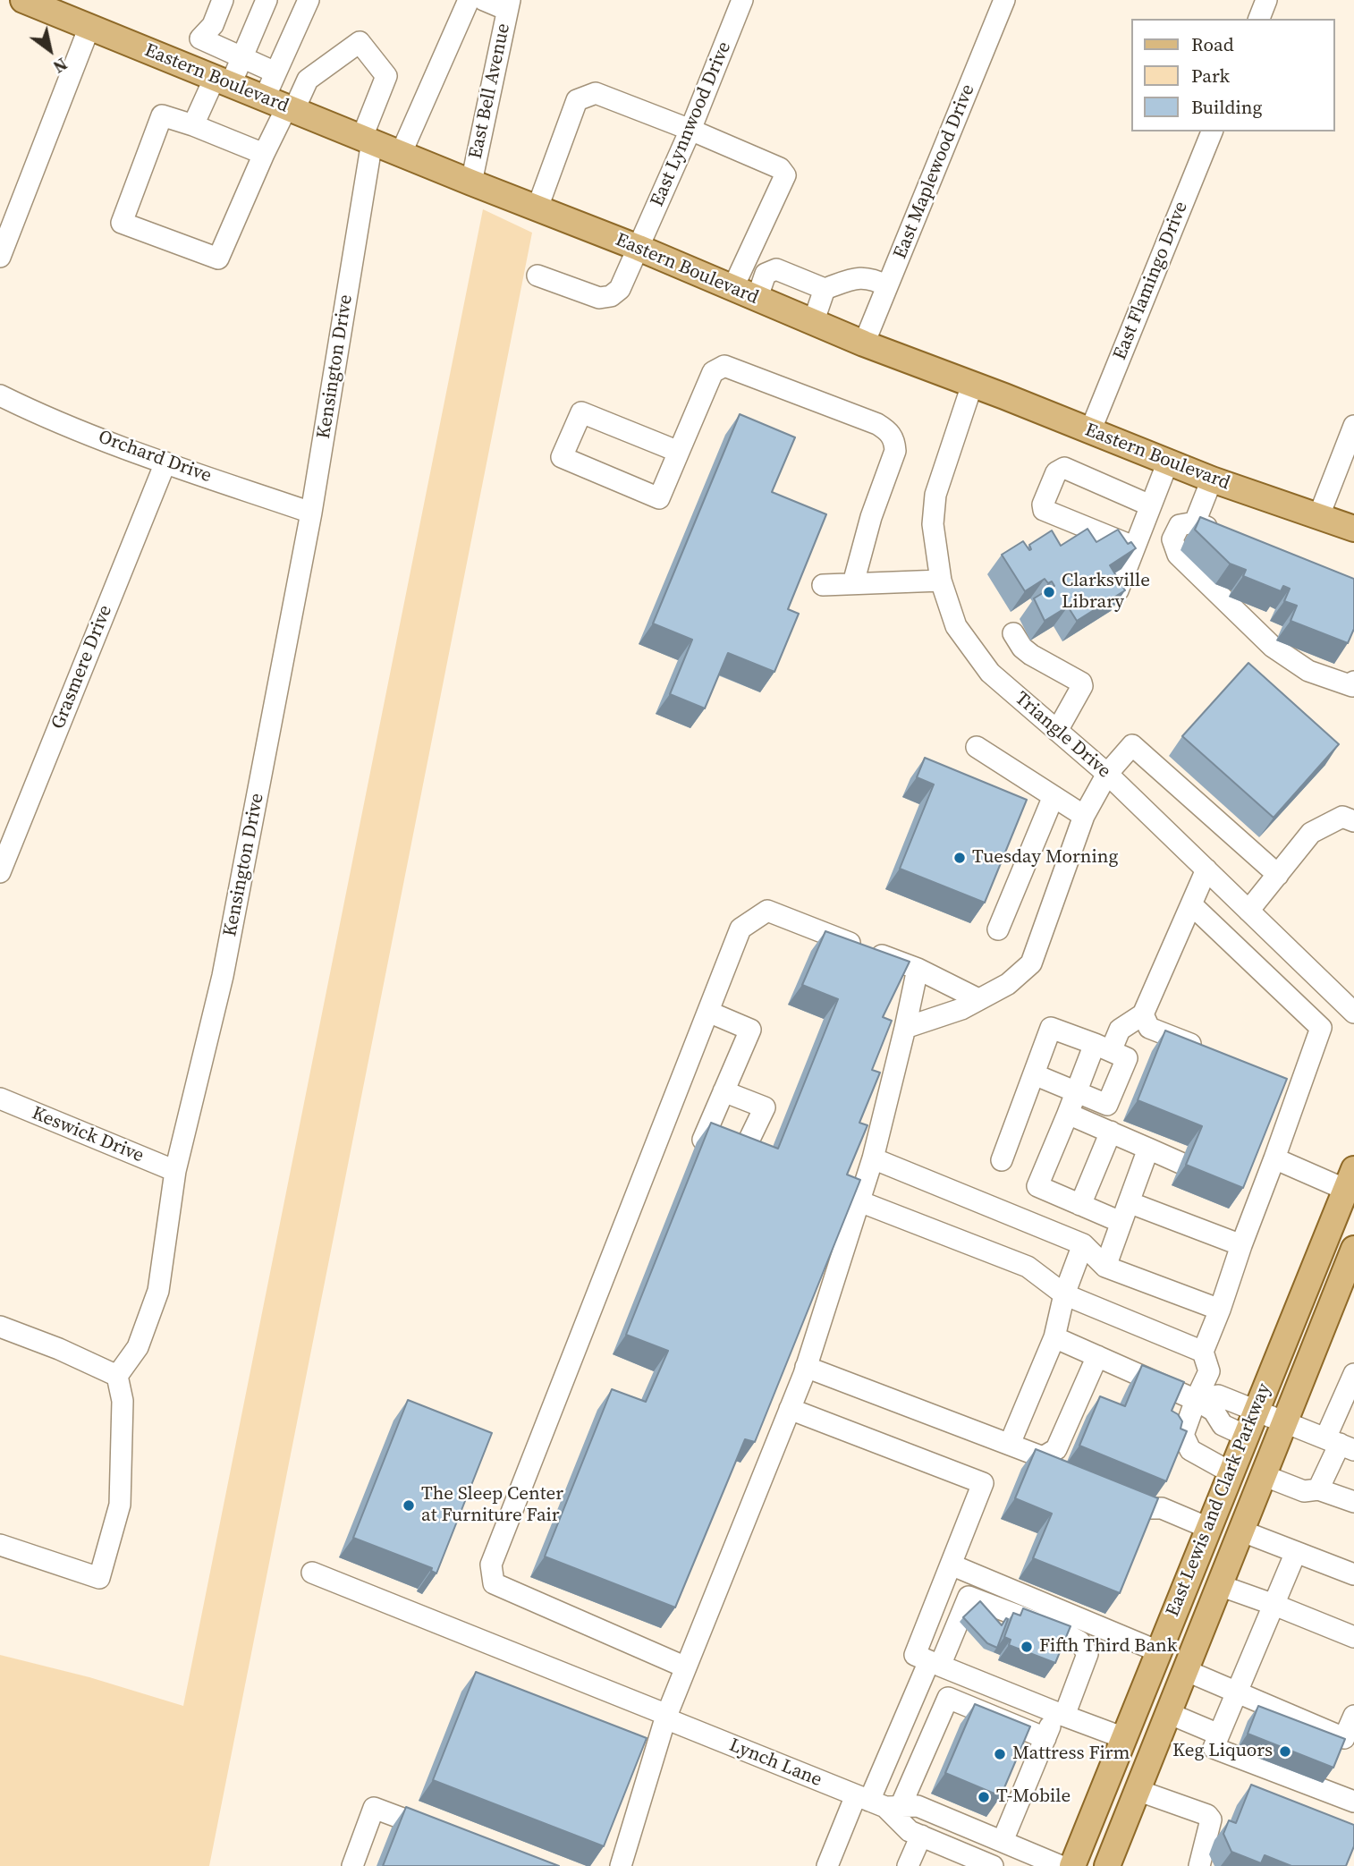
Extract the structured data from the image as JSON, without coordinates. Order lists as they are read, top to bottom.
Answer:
{
  "streets": {
    "main road": ["Eastern Boulevard", "East Lewis and Clark Parkway"],
    "street": [
      "East Bell Avenue",
      "East Lynnwood Drive",
      "East Maplewood Drive",
      "East Flamingo Drive",
      "Kensington Drive",
      "Orchard Drive",
      "Grasmere Drive",
      "Triangle Drive",
      "Keswick Drive",
      "Lynch Lane"
    ]
  },
  "crossings": [
    ["Eastern Boulevard", "East Bell Avenue"],
    ["Eastern Boulevard", "East Lynnwood Drive"],
    ["Eastern Boulevard", "East Maplewood Drive"],
    ["Eastern Boulevard", "East Flamingo Drive"],
    ["Eastern Boulevard", "Kensington Drive"],
    ["Eastern Boulevard", "Triangle Drive"],
    ["Kensington Drive", "Orchard Drive"],
    ["Kensington Drive", "Keswick Drive"],
    ["Orchard Drive", "Grasmere Drive"]
  ],
  "places": [
    "Clarksville Library",
    "Tuesday Morning",
    "The Sleep Center at Furniture Fair",
    "Fifth Third Bank",
    "Keg Liquors",
    "Mattress Firm",
    "T-Mobile"
  ],
  "legend": ["Road", "Park", "Building"],
  "north": "bottom right"
}
